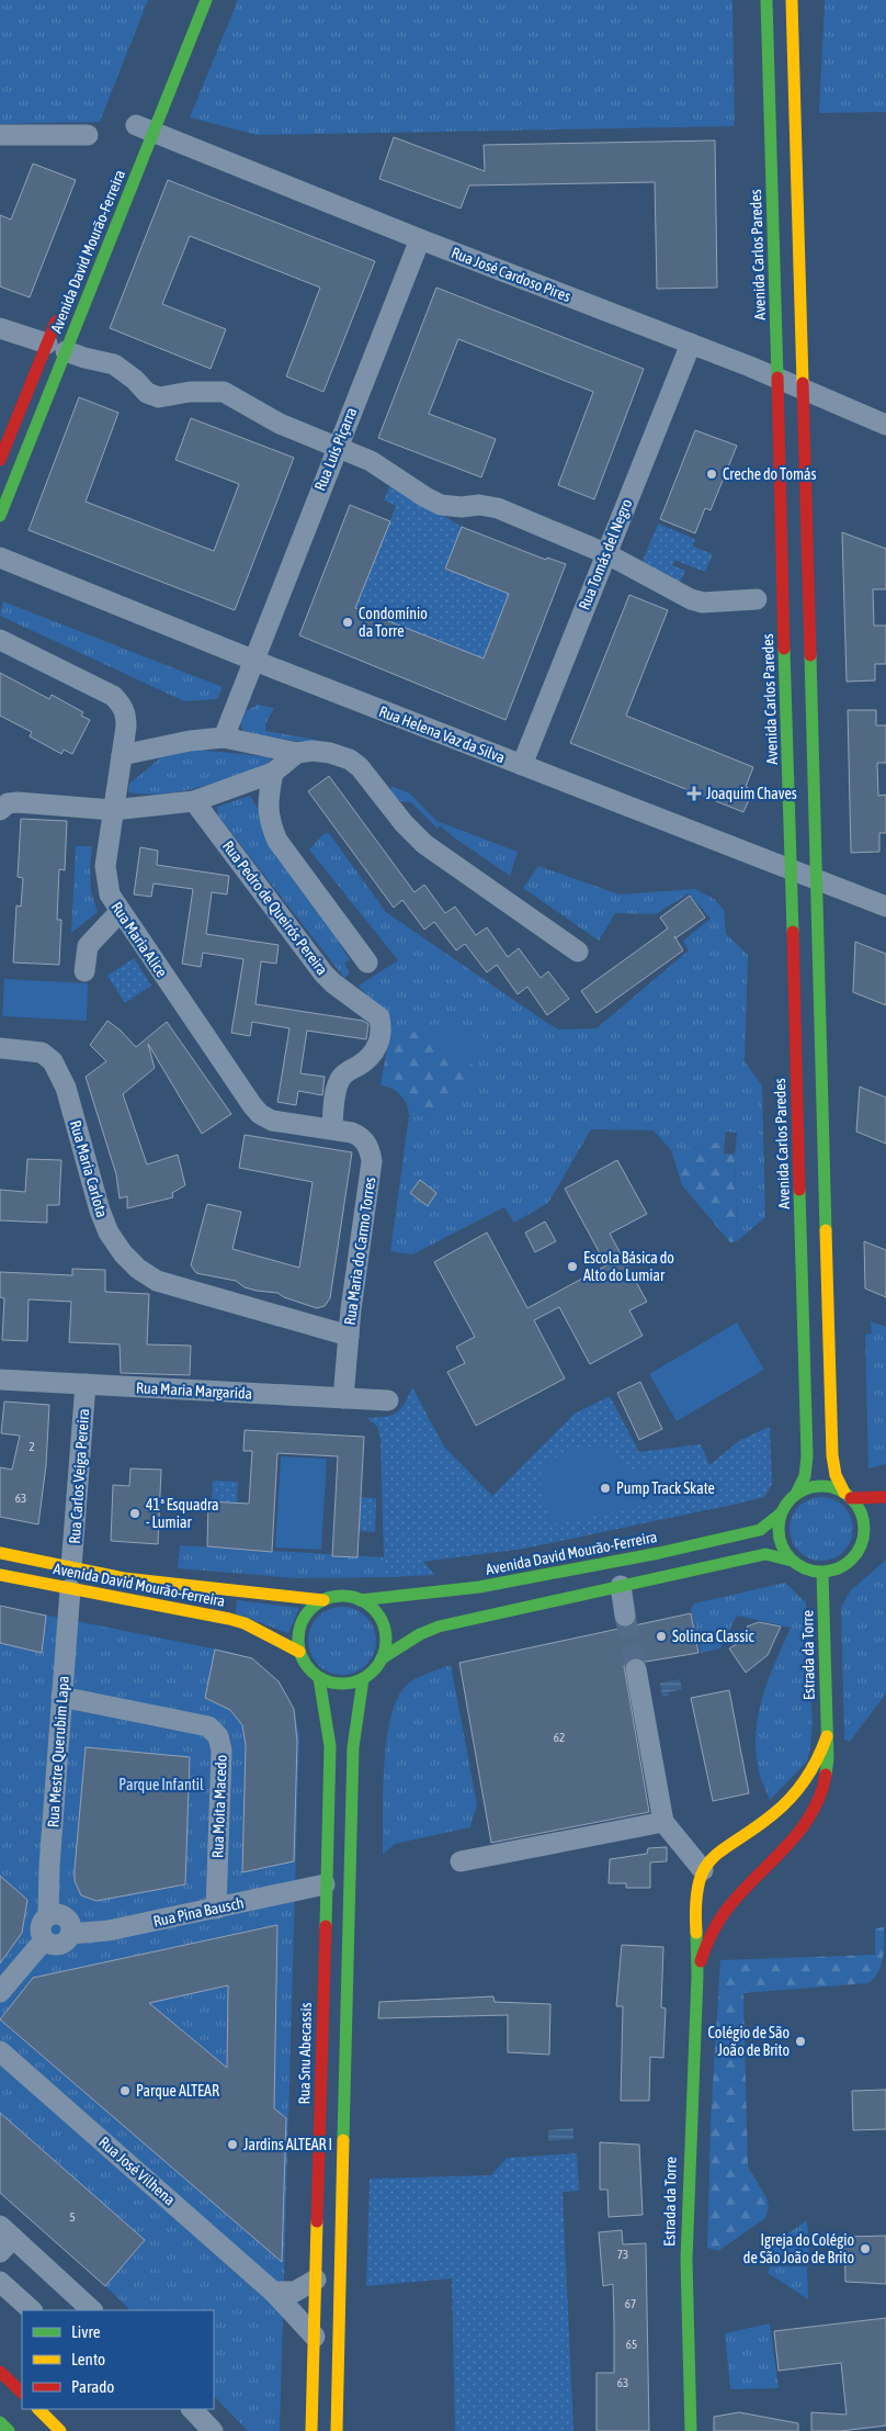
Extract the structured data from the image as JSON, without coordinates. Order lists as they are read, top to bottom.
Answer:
{
  "streets": {
    "main road": [
      "Avenida David Mourão-Ferreira",
      "Avenida Carlos Paredes",
      "Estrada da Torre",
      "Rua Snu Abecassis"
    ],
    "street": [
      "Rua José Cardoso Pires",
      "Rua Luís Piçarra",
      "Rua Tomás del Negro",
      "Rua Helena Vaz da Silva",
      "Rua Pedro de Queirós Pereira",
      "Rua Maria Alice",
      "Rua Maria Carlota",
      "Rua Maria do Carmo Torres",
      "Rua Maria Margarida",
      "Rua Carlos Veiga Pereira",
      "Rua Mestre Querubim Lapa",
      "Rua Moita Macedo",
      "Rua Pina Bausch",
      "Rua José Vilhena"
    ]
  },
  "crossings": [
    ["Avenida David Mourão-Ferreira", "Avenida Carlos Paredes"],
    ["Avenida David Mourão-Ferreira", "Rua José Cardoso Pires"],
    ["Avenida David Mourão-Ferreira", "Rua Carlos Veiga Pereira"],
    ["Avenida David Mourão-Ferreira", "Estrada da Torre"],
    ["Avenida David Mourão-Ferreira", "Rua Mestre Querubim Lapa"],
    ["Avenida David Mourão-Ferreira", "Rua Snu Abecassis"],
    ["Avenida Carlos Paredes", "Rua José Cardoso Pires"],
    ["Avenida Carlos Paredes", "Rua Helena Vaz da Silva"],
    ["Avenida Carlos Paredes", "Estrada da Torre"],
    ["Rua José Cardoso Pires", "Rua Luís Piçarra"],
    ["Rua José Cardoso Pires", "Rua Tomás del Negro"],
    ["Rua Luís Piçarra", "Rua Helena Vaz da Silva"],
    ["Rua Tomás del Negro", "Rua Helena Vaz da Silva"],
    ["Rua Pedro de Queirós Pereira", "Rua Maria Alice"],
    ["Rua Pedro de Queirós Pereira", "Rua Maria do Carmo Torres"],
    ["Rua Maria Alice", "Rua Maria do Carmo Torres"],
    ["Rua Maria Carlota", "Rua Maria do Carmo Torres"],
    ["Rua Maria do Carmo Torres", "Rua Maria Margarida"],
    ["Rua Maria Margarida", "Rua Carlos Veiga Pereira"],
    ["Rua Mestre Querubim Lapa", "Rua Moita Macedo"],
    ["Rua Mestre Querubim Lapa", "Rua Pina Bausch"],
    ["Rua Moita Macedo", "Rua Pina Bausch"],
    ["Rua Pina Bausch", "Rua Snu Abecassis"],
    ["Rua Snu Abecassis", "Rua José Vilhena"]
  ],
  "parks": ["Parque Infantil"],
  "places": {
    "other": [
      "Creche do Tomás",
      "Condomínio da Torre",
      "Escola Básica do Alto do Lumiar",
      "Pump Track Skate",
      "41ª Esquadra - Lumiar",
      "Solinca Classic",
      "Colégio de São João de Brito",
      "Parque ALTEAR",
      "Jardins ALTEAR I",
      "Igreja do Colégio de São João de Brito"
    ],
    "health": ["Joaquim Chaves"]
  },
  "house_numbers": [
    "2",
    "63",
    "62",
    "5",
    "73",
    "67",
    "65",
    "63"
  ],
  "legend": ["Livre", "Lento", "Parado"]
}
